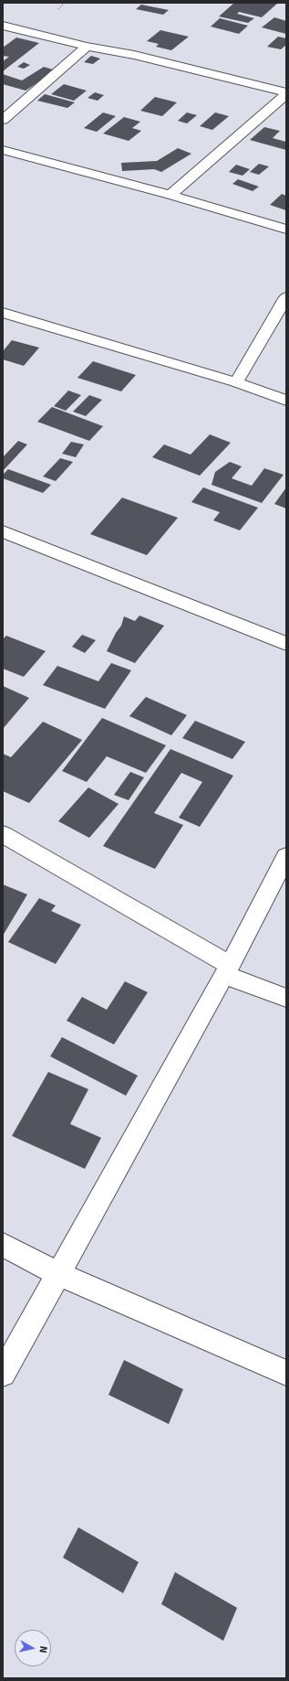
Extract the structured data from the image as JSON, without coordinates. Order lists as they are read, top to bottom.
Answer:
{
  "north": "right"
}
